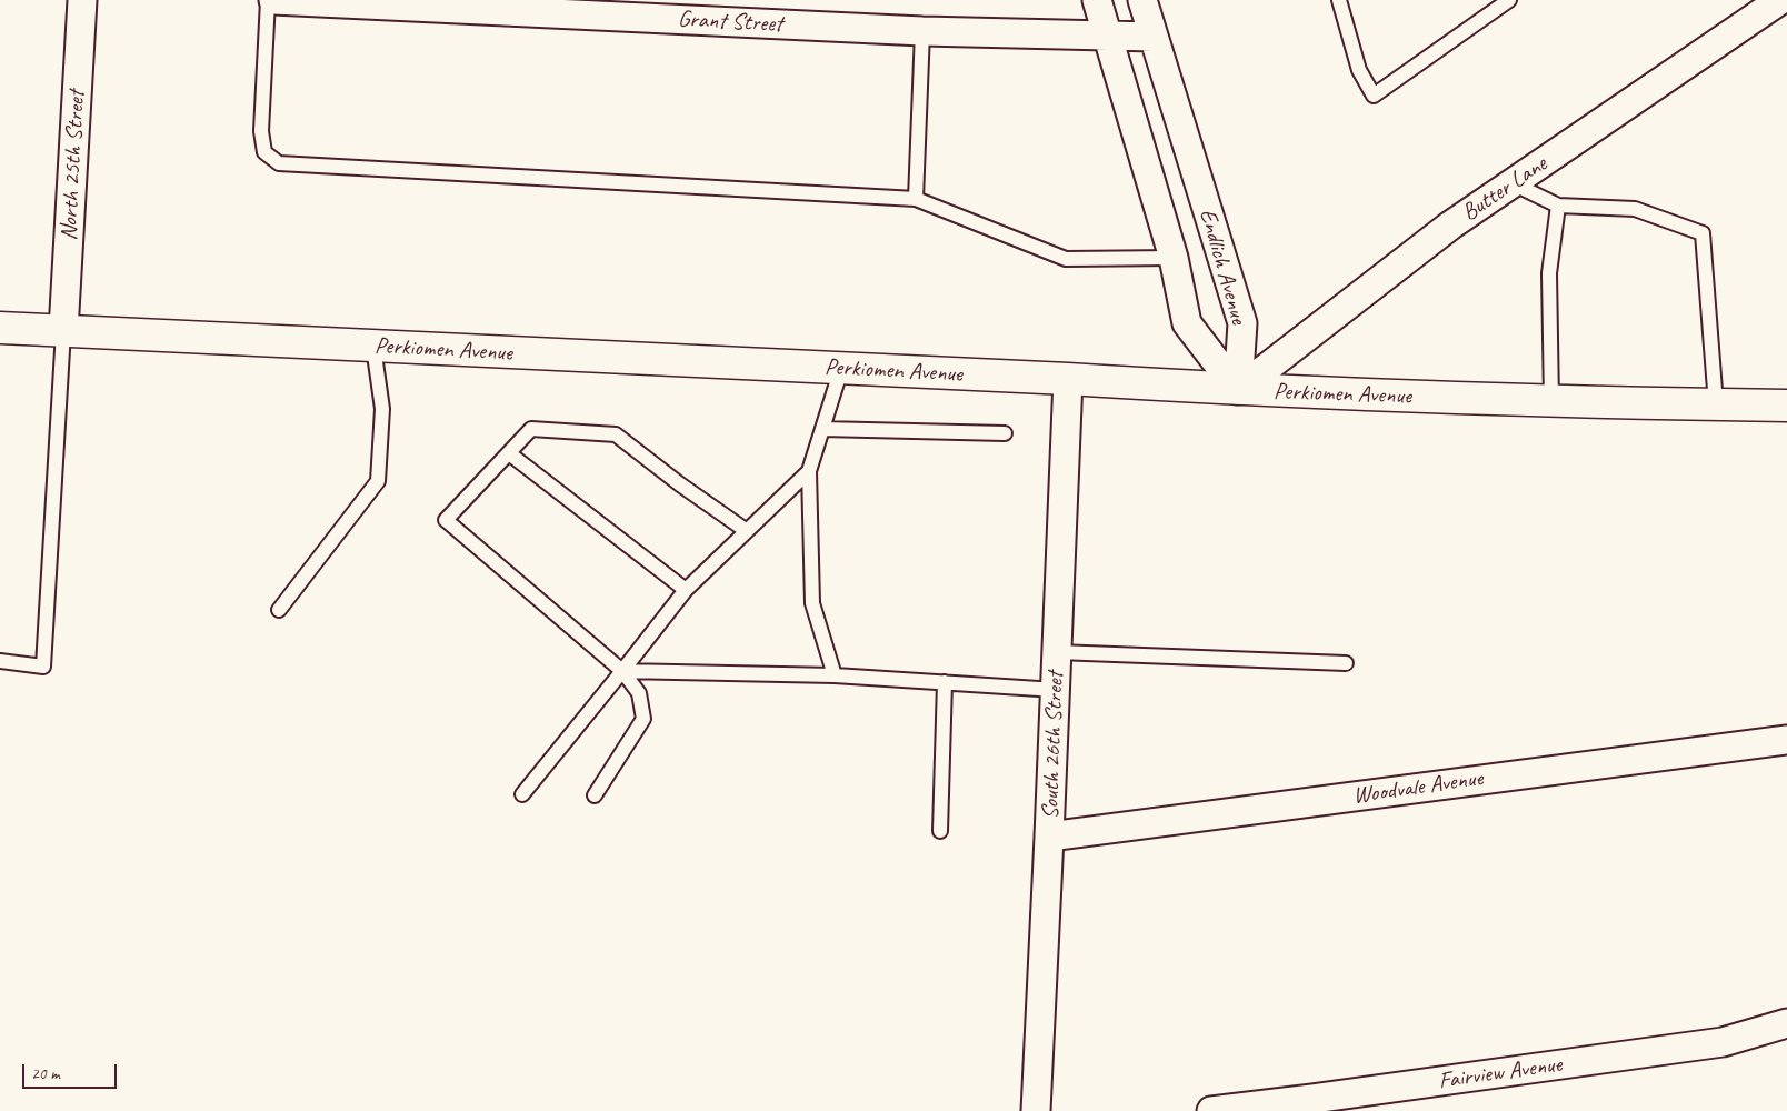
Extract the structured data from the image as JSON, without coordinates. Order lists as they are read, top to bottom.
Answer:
{
  "streets": {
    "main road": ["Perkiomen Avenue"],
    "street": [
      "Grant Street",
      "North 25th Street",
      "Butter Lane",
      "Endlich Avenue",
      "South 26th Street",
      "Woodvale Avenue",
      "Fairview Avenue"
    ]
  },
  "crossings": [
    ["Grant Street", "Endlich Avenue"],
    ["North 25th Street", "Perkiomen Avenue"],
    ["Butter Lane", "Endlich Avenue"],
    ["Butter Lane", "Perkiomen Avenue"],
    ["Endlich Avenue", "Perkiomen Avenue"],
    ["Perkiomen Avenue", "South 26th Street"],
    ["South 26th Street", "Woodvale Avenue"]
  ],
  "scale_bar": "20 m"
}
